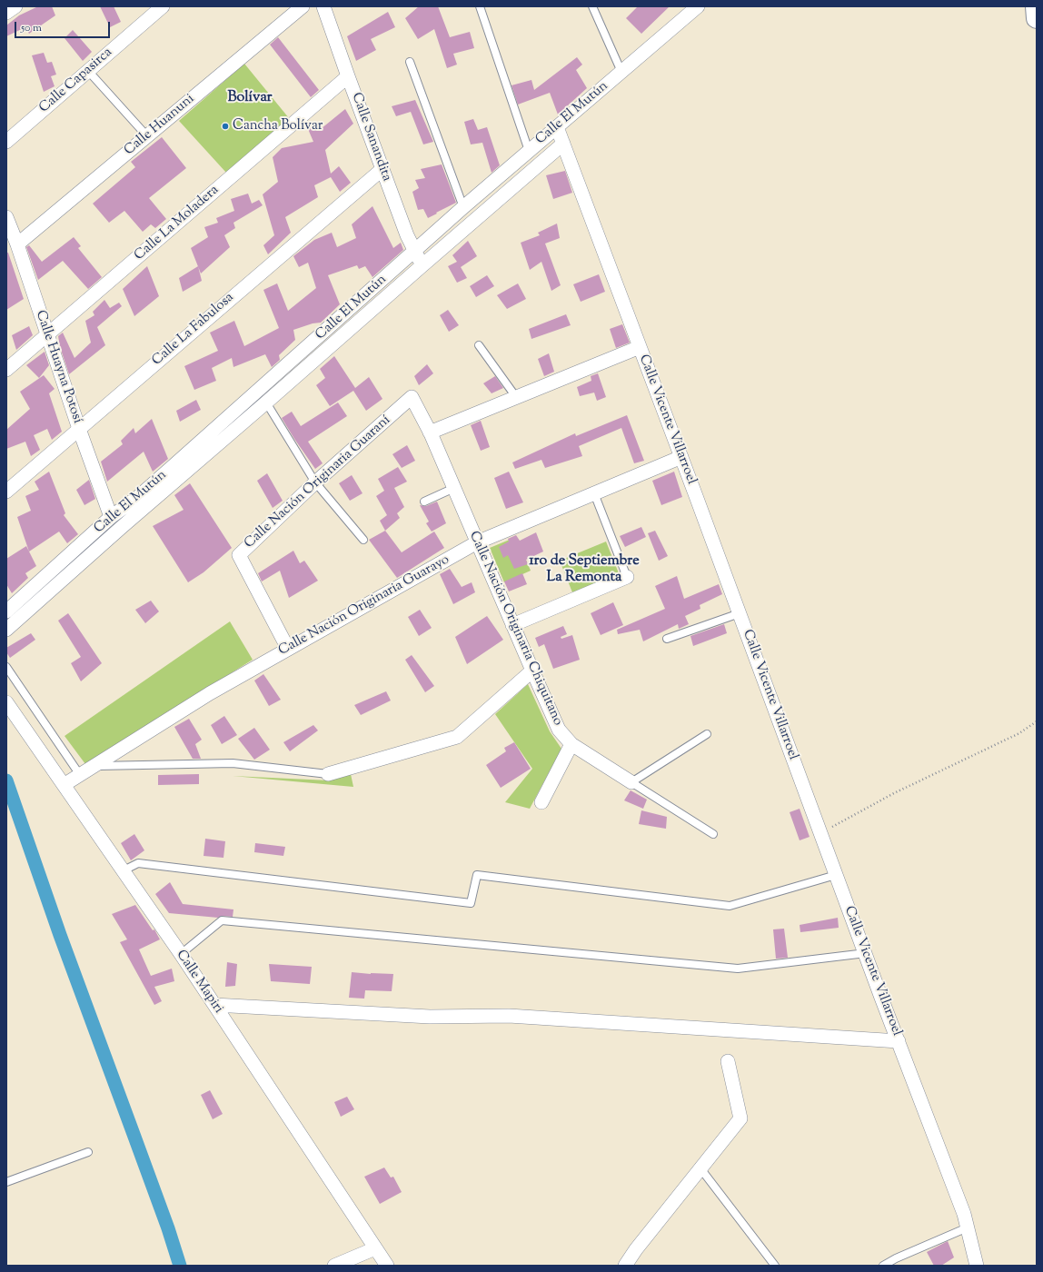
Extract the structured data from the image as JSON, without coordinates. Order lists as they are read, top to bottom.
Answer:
{
  "streets": {
    "street": [
      "Calle Capasirca",
      "Calle El Mutún",
      "Calle Huanuni",
      "Calle Sanandita",
      "Calle La Moladera",
      "Calle La Fabulosa",
      "Calle Huayna Potosí",
      "Calle Vicente Villarroel",
      "Calle Nación Originaria Guaraní",
      "Calle Nación Originaria Guarayo",
      "Calle Nación Originaria Chiquitano",
      "Calle Mapiri"
    ]
  },
  "crossings": [
    ["Calle El Mutún", "Calle Sanandita"],
    ["Calle El Mutún", "Calle Huayna Potosí"],
    ["Calle El Mutún", "Calle Vicente Villarroel"],
    ["Calle Huanuni", "Calle Huayna Potosí"],
    ["Calle Sanandita", "Calle La Moladera"],
    ["Calle Sanandita", "Calle La Fabulosa"],
    ["Calle La Moladera", "Calle Huayna Potosí"],
    ["Calle La Fabulosa", "Calle Huayna Potosí"],
    ["Calle Vicente Villarroel", "Calle Nación Originaria Guarayo"],
    ["Calle Nación Originaria Guaraní", "Calle Nación Originaria Guarayo"],
    ["Calle Nación Originaria Guaraní", "Calle Nación Originaria Chiquitano"],
    ["Calle Nación Originaria Guarayo", "Calle Nación Originaria Chiquitano"],
    ["Calle Nación Originaria Guarayo", "Calle Mapiri"]
  ],
  "districts": ["Bolívar", "1ro de Septiembre La Remonta"],
  "places": ["Cancha Bolívar"],
  "scale_bar": "50 m"
}
